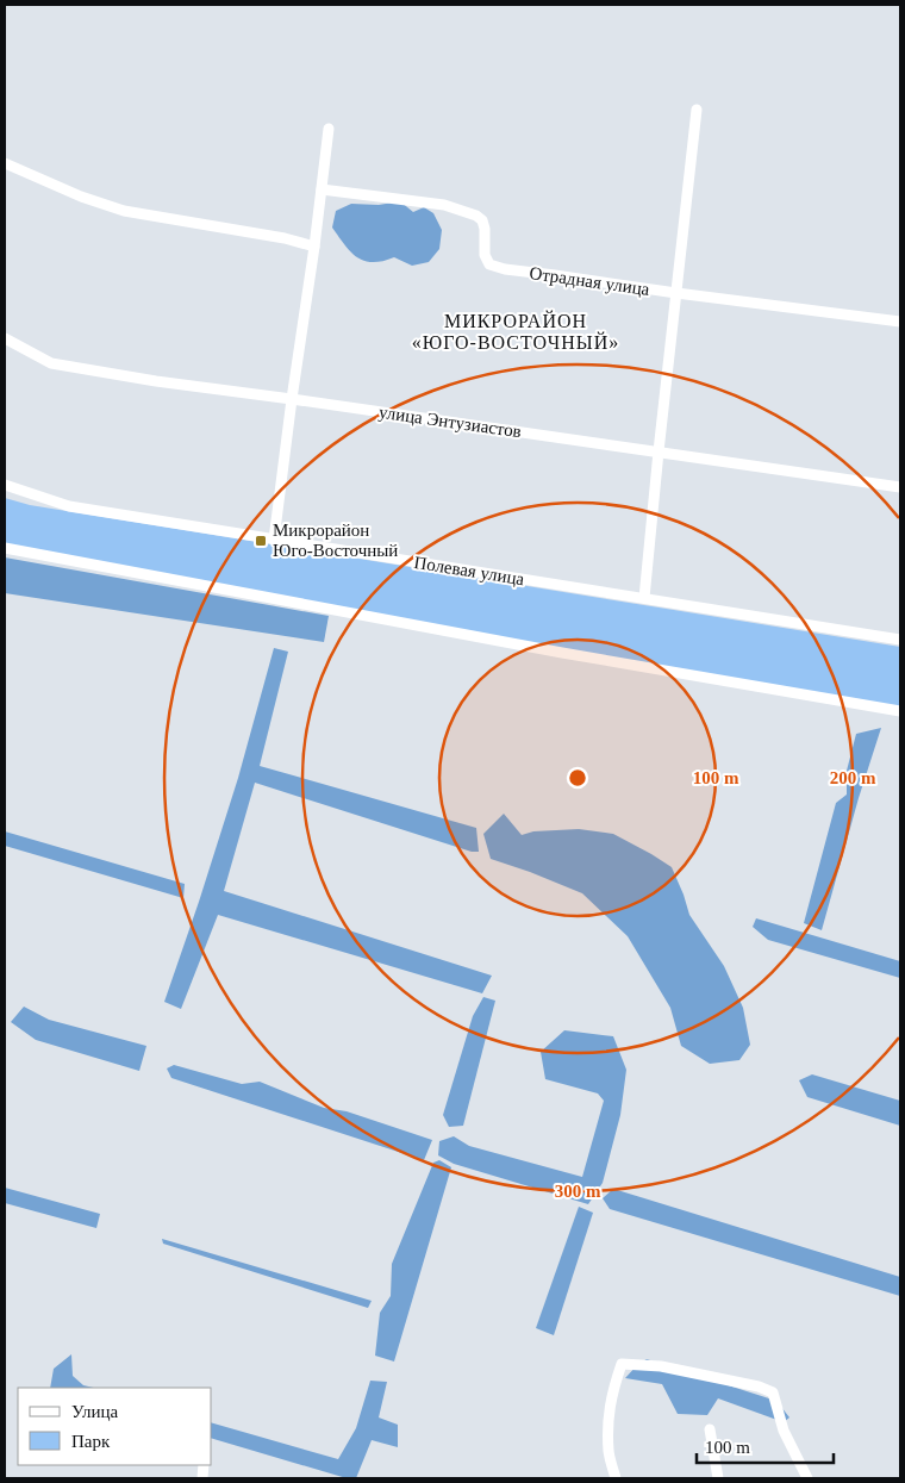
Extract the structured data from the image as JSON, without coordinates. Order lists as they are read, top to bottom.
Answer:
{
  "streets": {
    "street": ["Отрадная улица", "улица Энтузиастов", "Полевая улица"]
  },
  "districts": ["МИКРОРАЙОН «ЮГО-ВОСТОЧНЫЙ»"],
  "places": {
    "transit": ["Микрорайон Юго-Восточный"]
  },
  "legend": ["Улица", "Парк"],
  "scale_bar": "100 m",
  "rings": ["100 m", "200 m", "300 m"]
}
